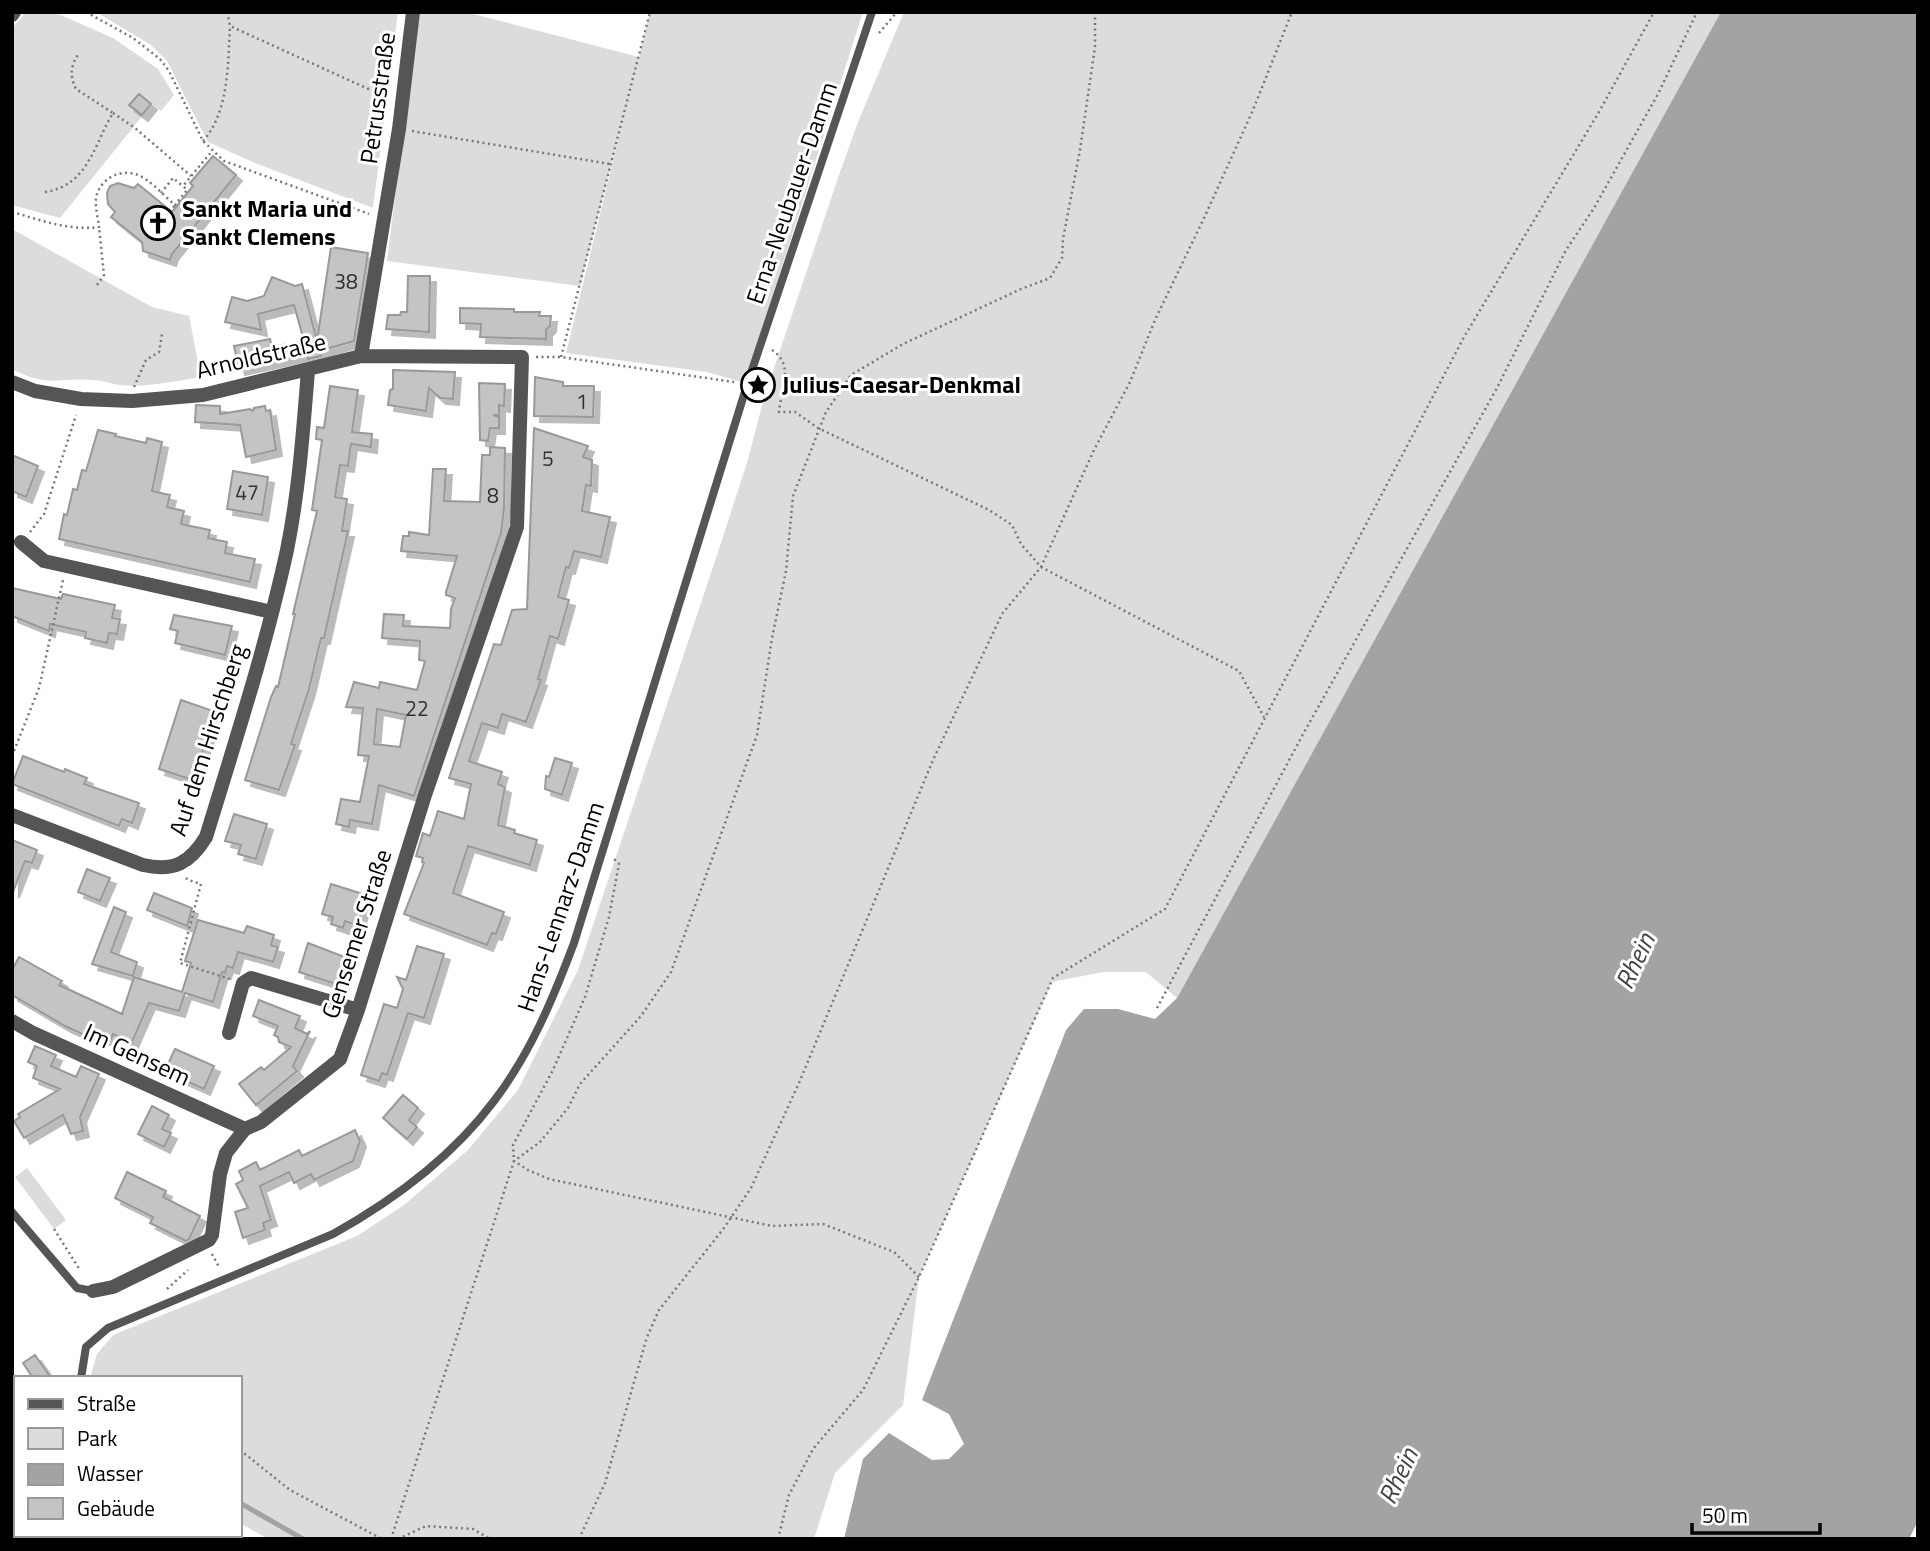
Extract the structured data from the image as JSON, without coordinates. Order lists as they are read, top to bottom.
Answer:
{
  "streets": {
    "street": [
      "Petrusstraße",
      "Arnoldstraße",
      "Auf dem Hirschberg",
      "Gensemer Straße",
      "Im Gensem"
    ],
    "lane": ["Erna-Neubauer-Damm", "Hans-Lennarz-Damm"]
  },
  "crossings": [
    ["Petrusstraße", "Arnoldstraße"],
    ["Erna-Neubauer-Damm", "Hans-Lennarz-Damm"],
    ["Arnoldstraße", "Auf dem Hirschberg"],
    ["Arnoldstraße", "Gensemer Straße"],
    ["Gensemer Straße", "Im Gensem"]
  ],
  "water": ["Rhein"],
  "places": {
    "church": ["Sankt Maria und Sankt Clemens"],
    "place": ["Julius-Caesar-Denkmal"]
  },
  "house_numbers": [
    "38",
    "1",
    "5",
    "47",
    "8",
    "22"
  ],
  "legend": [
    "Straße",
    "Park",
    "Wasser",
    "Gebäude"
  ],
  "scale_bar": "50 m"
}
